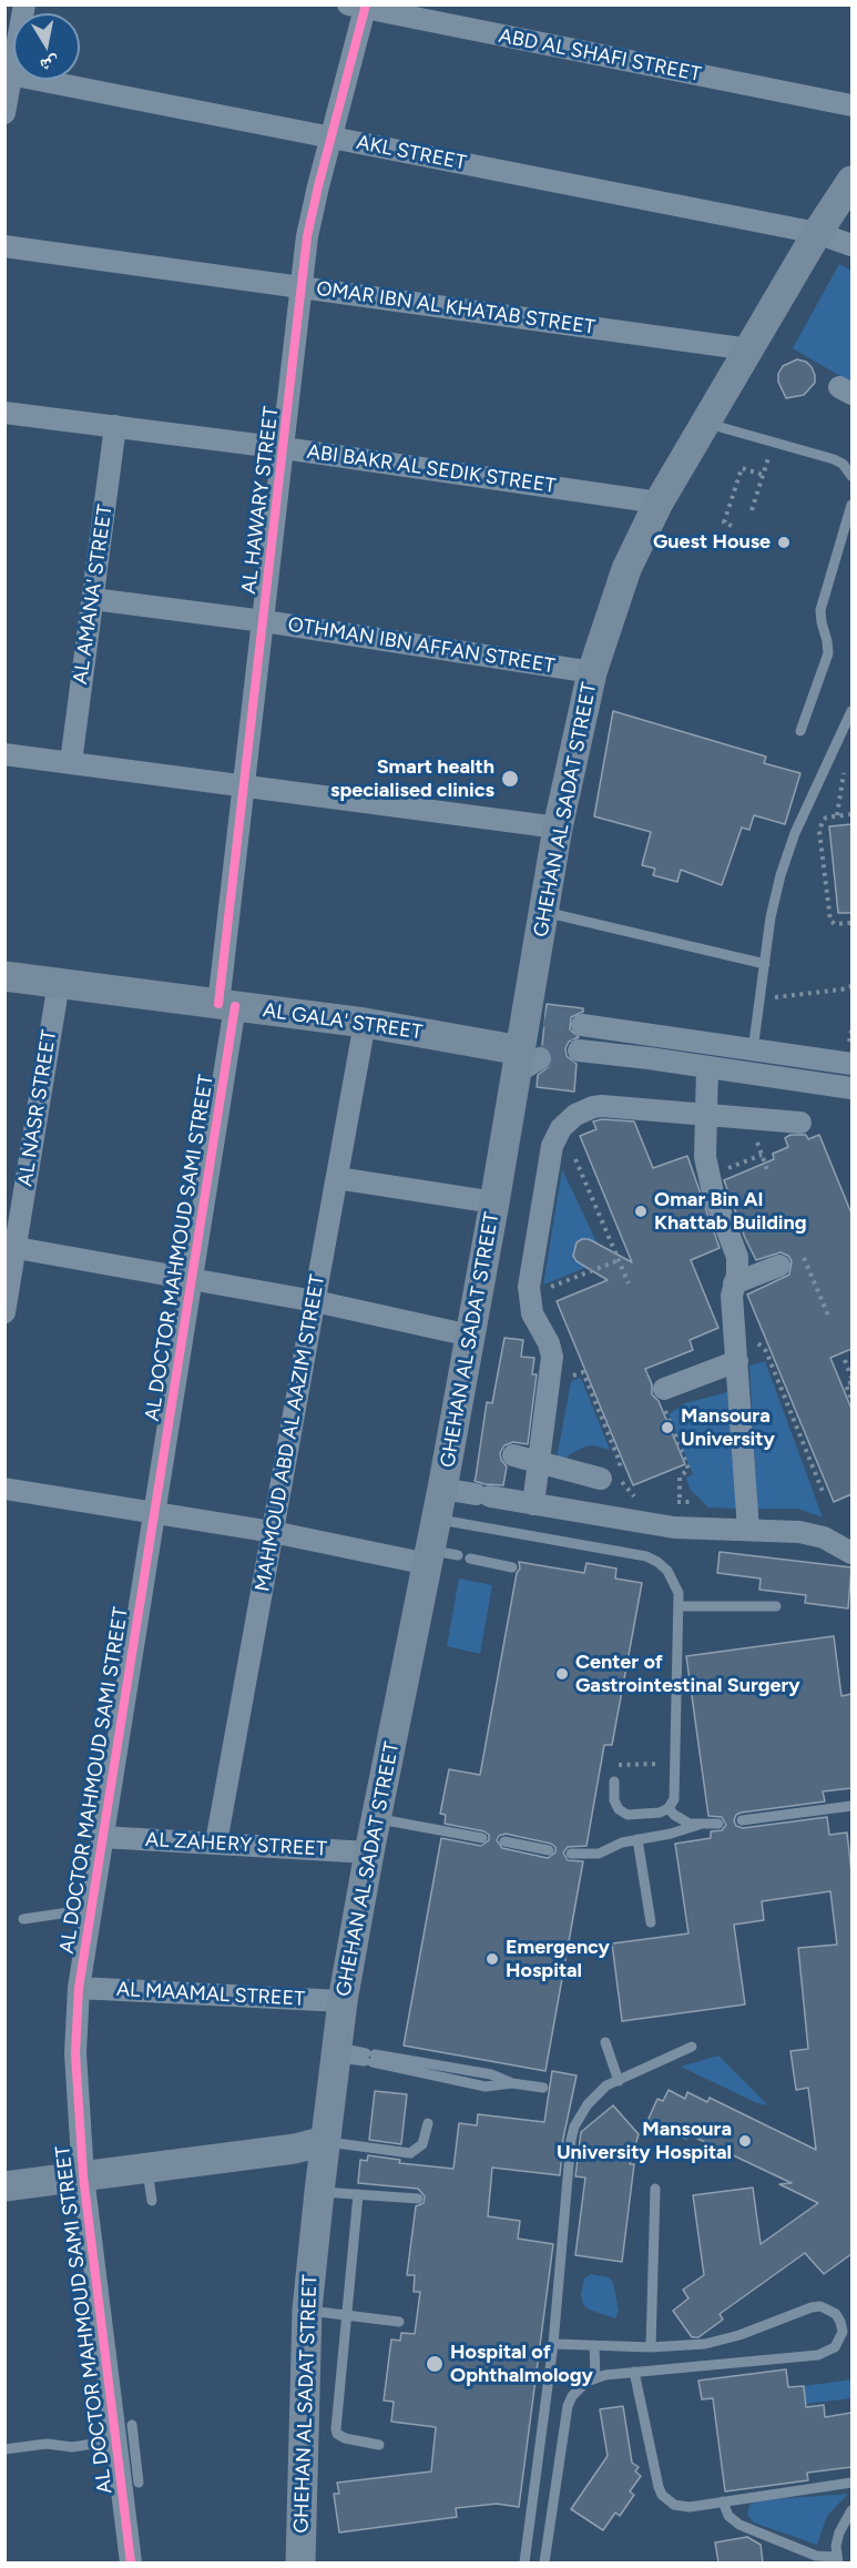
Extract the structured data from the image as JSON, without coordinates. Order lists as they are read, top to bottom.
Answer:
{
  "streets": {
    "main road": ["GHEHAN AL SADAT STREET", "AL GALA' STREET"],
    "street": [
      "ABD AL SHAFI STREET",
      "AKL STREET",
      "OMAR IBN AL KHATAB STREET",
      "ABI BAKR AL SEDIK STREET",
      "AL HAWARY STREET",
      "AL AMANA' STREET",
      "OTHMAN IBN AFFAN STREET",
      "AL NASR STREET",
      "AL DOCTOR MAHMOUD SAMI STREET",
      "MAHMOUD ABD AL AAZIM STREET",
      "AL ZAHERY STREET",
      "AL MAAMAL STREET"
    ]
  },
  "crossings": [
    ["ABD AL SHAFI STREET", "AL HAWARY STREET"],
    ["AKL STREET", "AL HAWARY STREET"],
    ["AKL STREET", "GHEHAN AL SADAT STREET"],
    ["OMAR IBN AL KHATAB STREET", "AL HAWARY STREET"],
    ["OMAR IBN AL KHATAB STREET", "GHEHAN AL SADAT STREET"],
    ["ABI BAKR AL SEDIK STREET", "AL HAWARY STREET"],
    ["ABI BAKR AL SEDIK STREET", "AL AMANA' STREET"],
    ["ABI BAKR AL SEDIK STREET", "GHEHAN AL SADAT STREET"],
    ["AL HAWARY STREET", "OTHMAN IBN AFFAN STREET"],
    ["AL HAWARY STREET", "AL GALA' STREET"],
    ["AL HAWARY STREET", "AL DOCTOR MAHMOUD SAMI STREET"],
    ["AL AMANA' STREET", "OTHMAN IBN AFFAN STREET"],
    ["OTHMAN IBN AFFAN STREET", "GHEHAN AL SADAT STREET"],
    ["GHEHAN AL SADAT STREET", "AL GALA' STREET"],
    ["GHEHAN AL SADAT STREET", "AL ZAHERY STREET"],
    ["GHEHAN AL SADAT STREET", "AL MAAMAL STREET"],
    ["AL GALA' STREET", "AL NASR STREET"],
    ["AL GALA' STREET", "AL DOCTOR MAHMOUD SAMI STREET"],
    ["AL GALA' STREET", "MAHMOUD ABD AL AAZIM STREET"],
    ["AL DOCTOR MAHMOUD SAMI STREET", "AL ZAHERY STREET"],
    ["AL DOCTOR MAHMOUD SAMI STREET", "AL MAAMAL STREET"],
    ["MAHMOUD ABD AL AAZIM STREET", "AL ZAHERY STREET"]
  ],
  "places": [
    "Guest House",
    "Smart health specialised clinics",
    "Omar Bin Al Khattab Building",
    "Mansoura University",
    "Center of Gastrointestinal Surgery",
    "Emergency Hospital",
    "Mansoura University Hospital",
    "Hospital of Ophthalmology"
  ],
  "north": "bottom"
}
